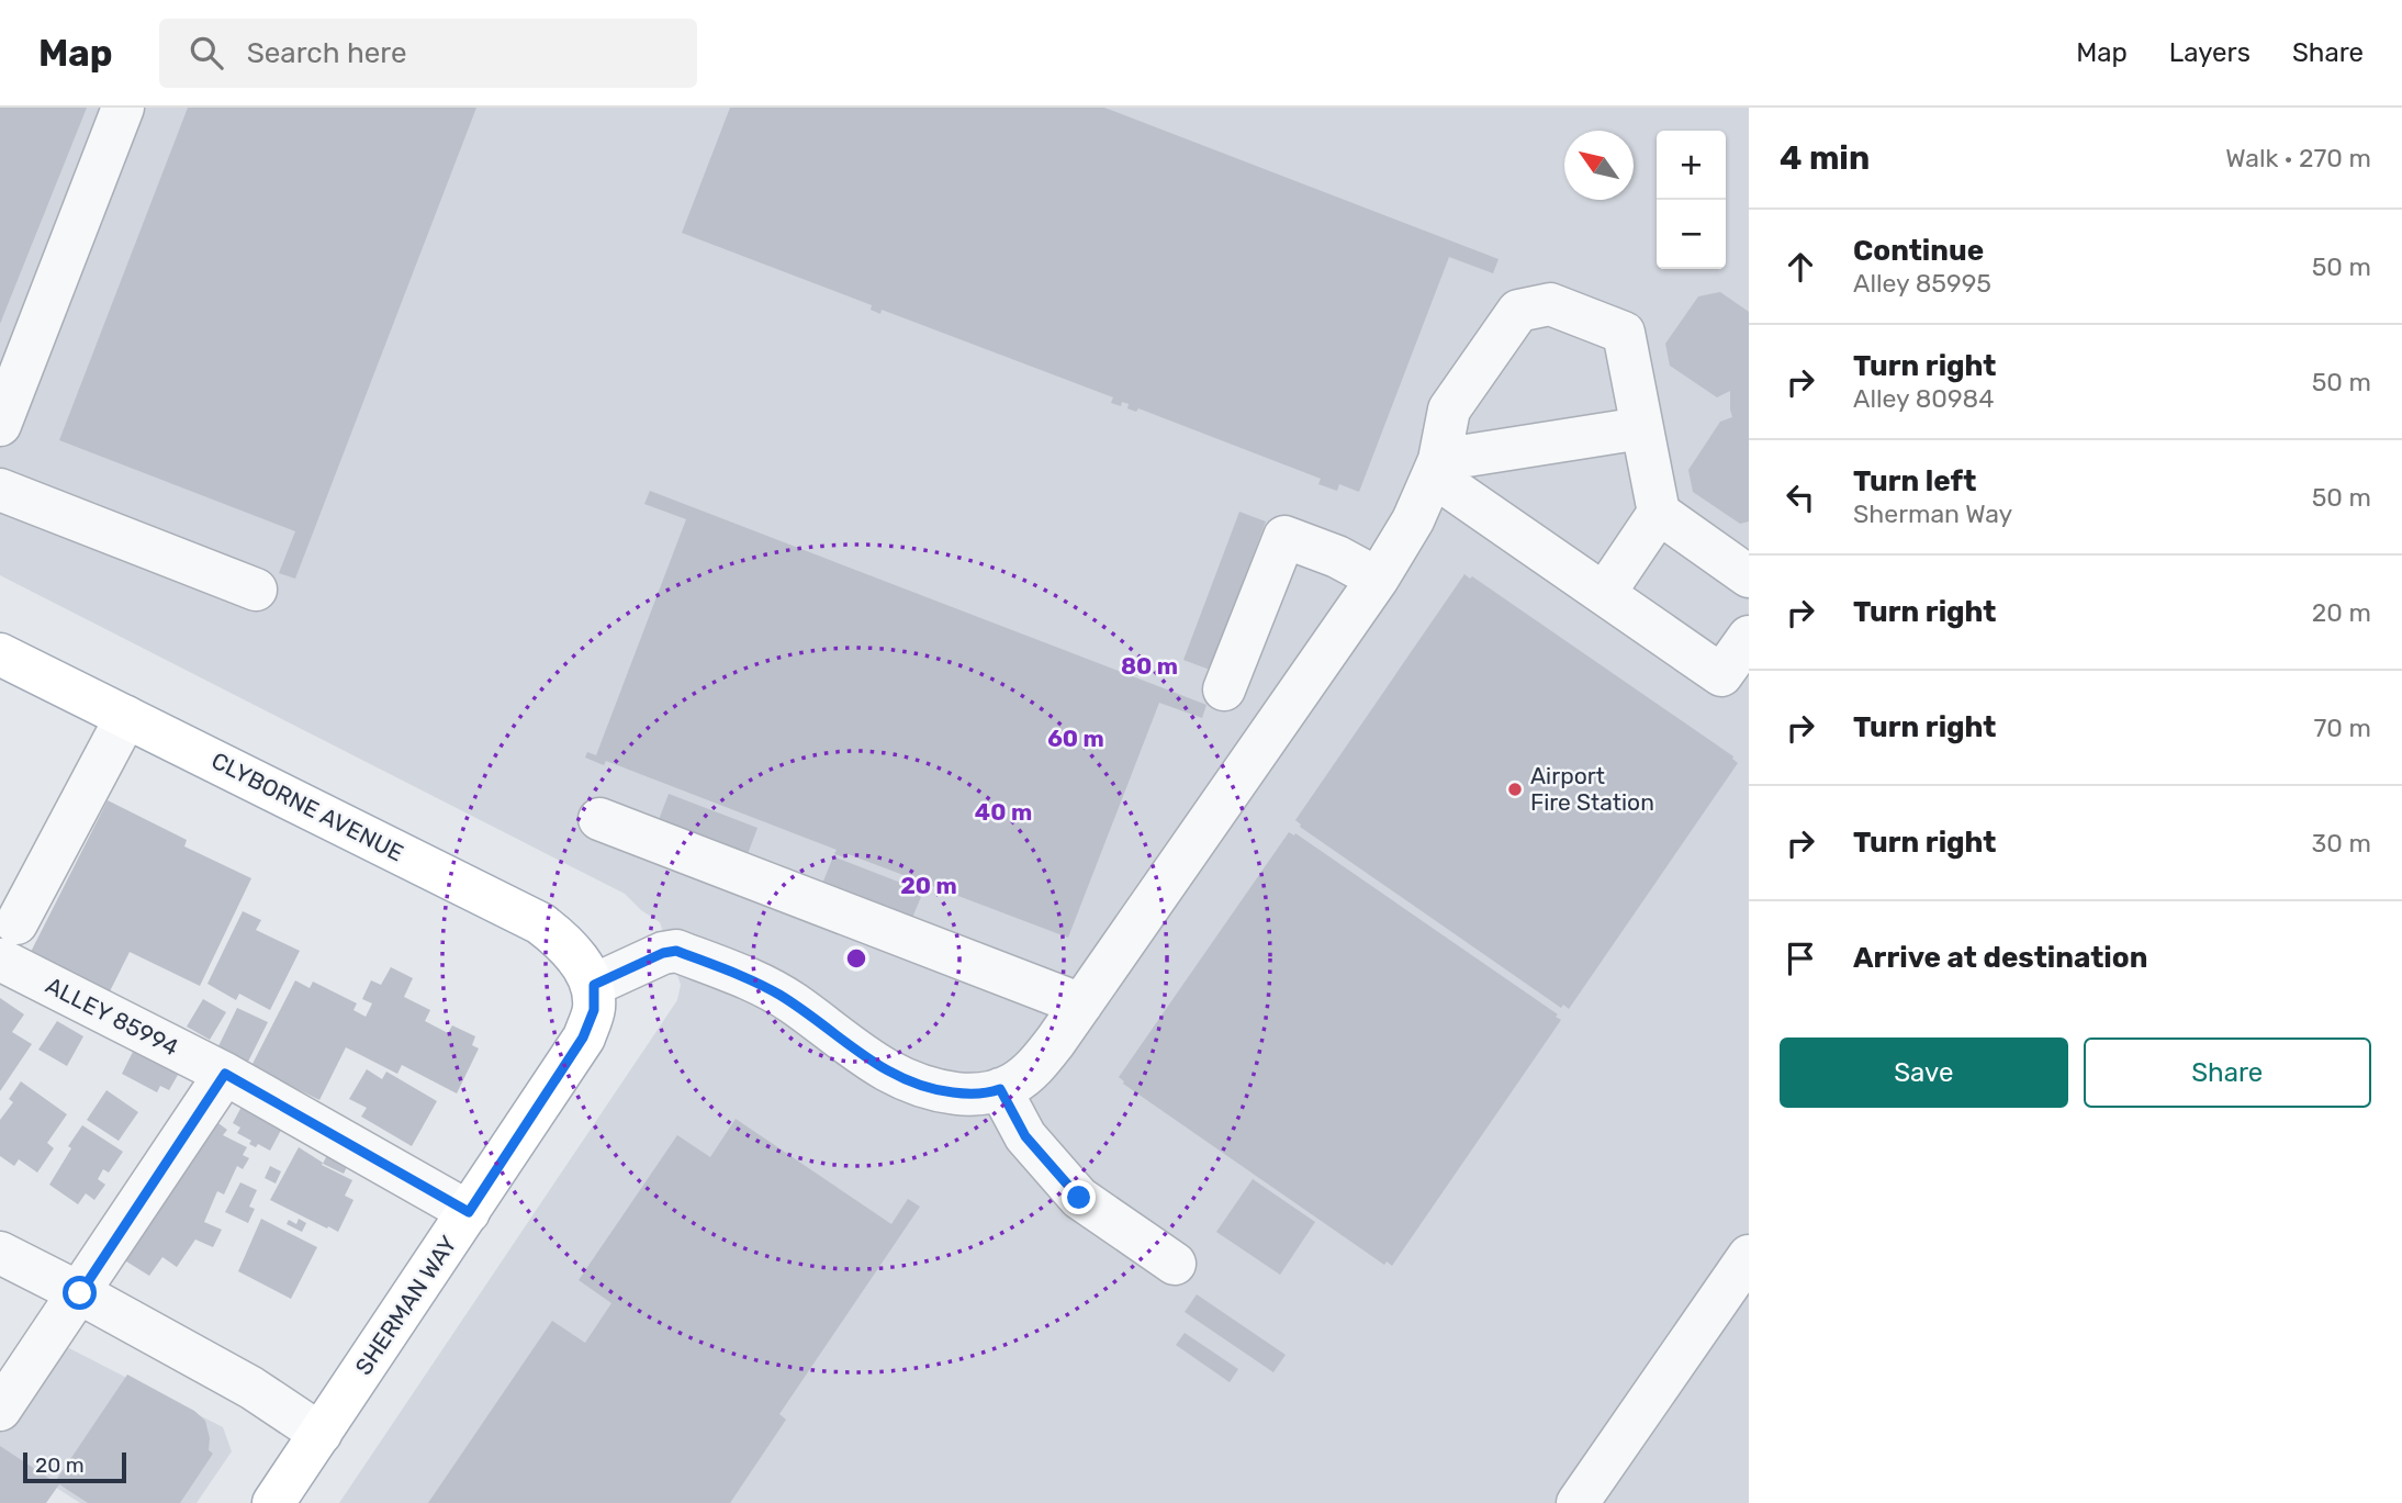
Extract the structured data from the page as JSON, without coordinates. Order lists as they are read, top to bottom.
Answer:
{
  "streets": {
    "main road": ["CLYBORNE AVENUE", "SHERMAN WAY"],
    "street": ["ALLEY 85994"]
  },
  "crossings": [
    ["CLYBORNE AVENUE", "SHERMAN WAY"],
    ["ALLEY 85994", "SHERMAN WAY"]
  ],
  "places": ["Airport Fire Station"],
  "scale_bar": "20 m",
  "north": "top left",
  "page": {
    "header": "Map",
    "search": "Search here",
    "nav": ["Map", "Layers", "Share"],
    "heading": ["4 min", "Walk · 270 m"],
    "map_buttons": ["+", "−"],
    "list": [
      ["Continue", "Alley 85995", "50 m"],
      ["Turn right", "Alley 80984", "50 m"],
      ["Turn left", "Sherman Way", "50 m"],
      ["Turn right", "20 m"],
      ["Turn right", "70 m"],
      ["Turn right", "30 m"],
      "Arrive at destination"
    ],
    "buttons": ["Save", "Share"],
    "scale": "20 m"
  },
  "rings": [
    "80 m",
    "60 m",
    "40 m",
    "20 m"
  ]
}
